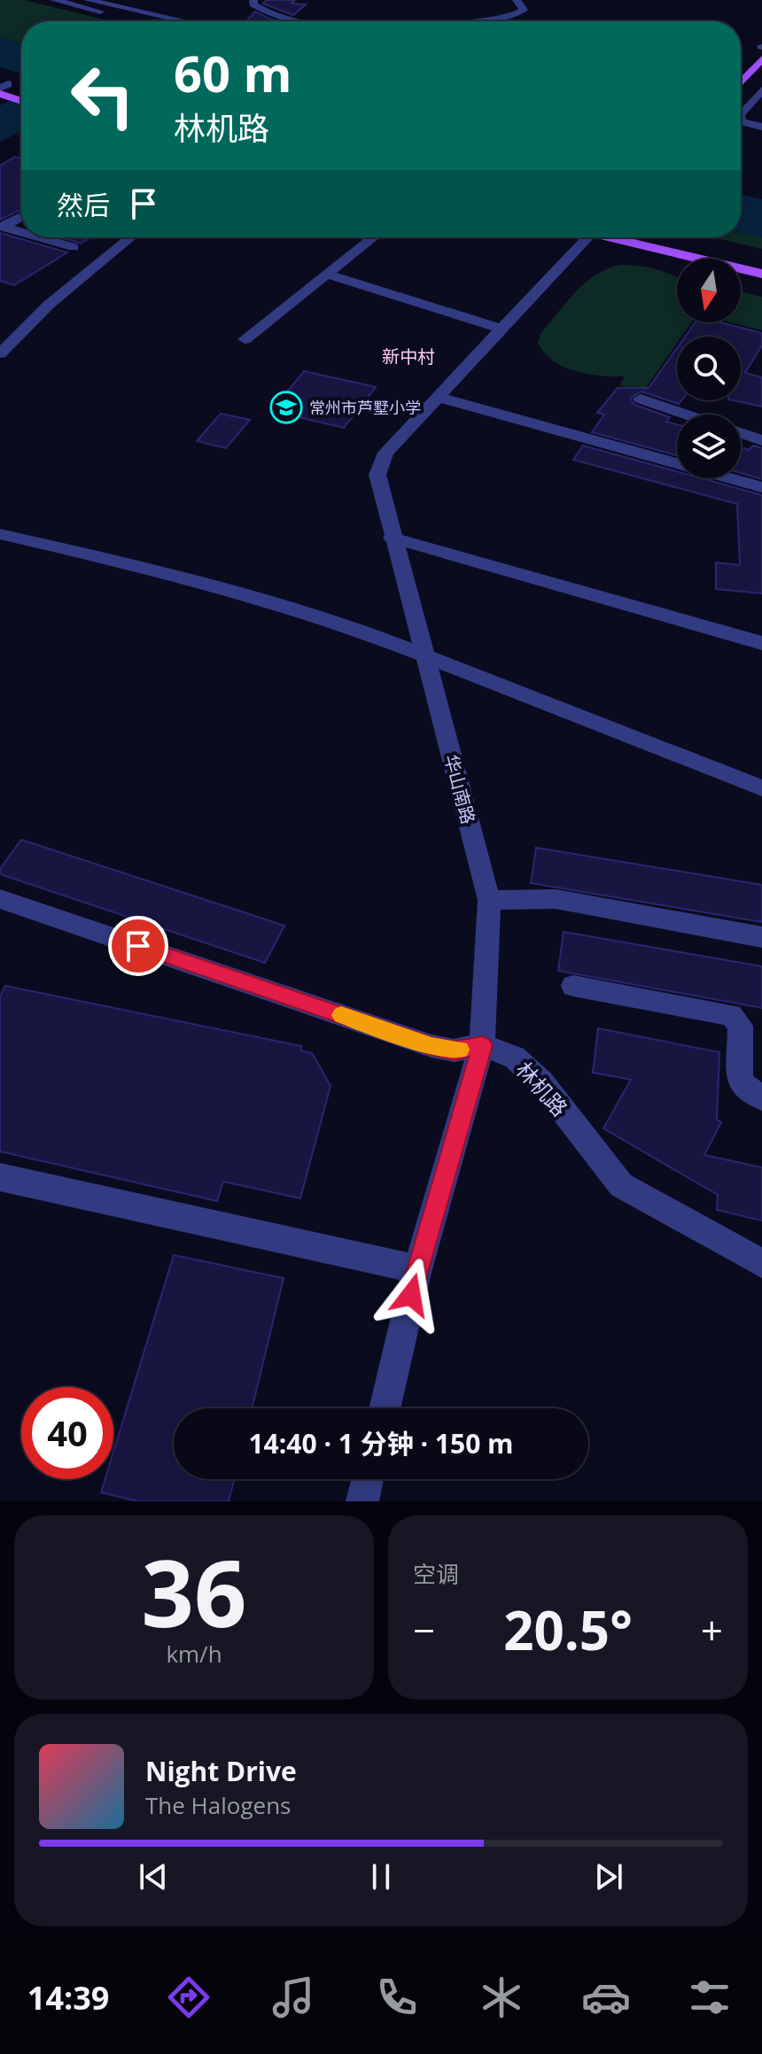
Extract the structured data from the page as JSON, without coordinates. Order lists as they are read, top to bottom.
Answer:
{
  "streets": {
    "street": ["华山南路", "林机路"]
  },
  "crossings": [
    ["华山南路", "林机路"]
  ],
  "districts": ["新中村"],
  "places": {
    "school or university": ["常州市芦墅小学"]
  },
  "north": "bottom",
  "page": {
    "turn": ["60 m", "林机路"],
    "then": "然后",
    "limit": "40",
    "trip": "14:40 · 1 分钟 · 150 m",
    "tile": [
      ["36", "km/h"],
      "空调"
    ],
    "heat": ["−", "20.5°", "+"],
    "song": ["Night Drive", "The Halogens"],
    "tabs": "14:39"
  }
}
